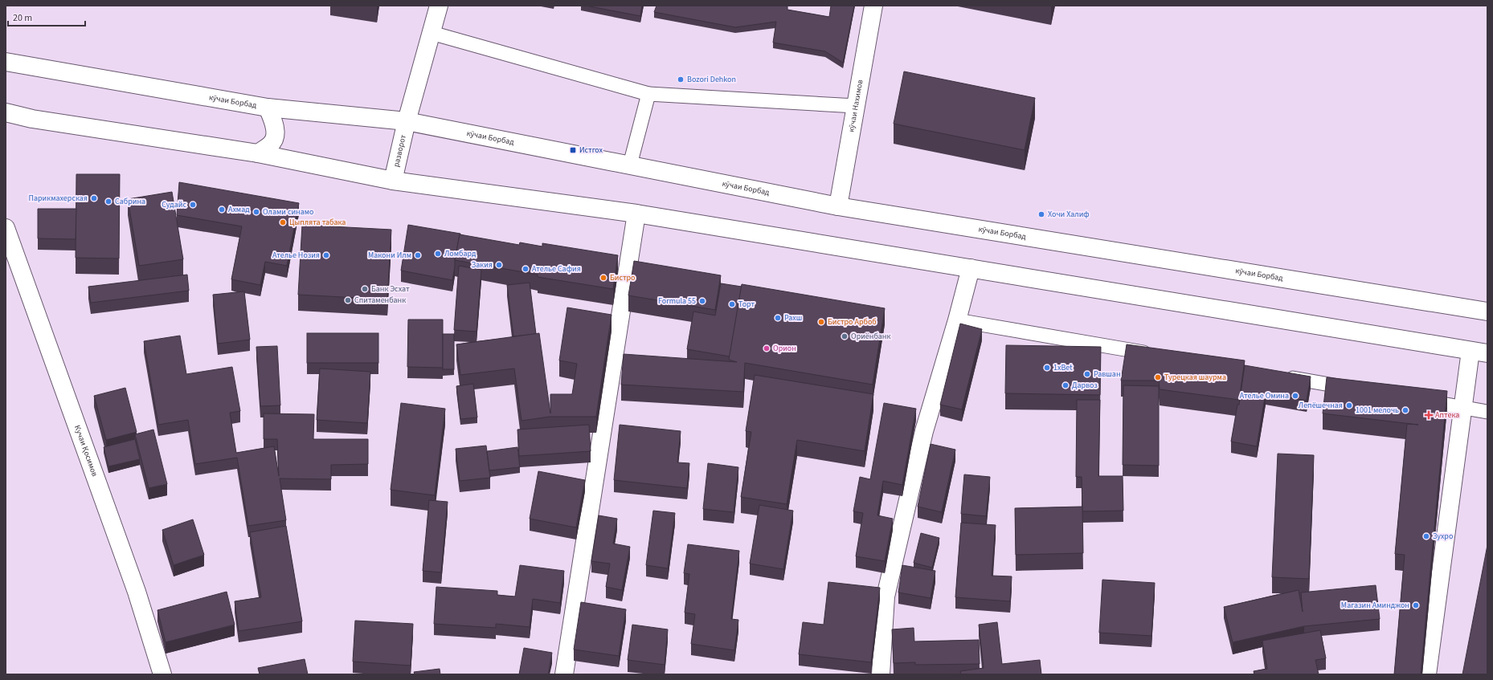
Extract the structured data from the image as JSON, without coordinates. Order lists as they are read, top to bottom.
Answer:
{
  "streets": {
    "main road": [
      "кӯчаи Борбад",
      "кӯчаи Нахимов",
      "разворот",
      "Кучаи Қосимов"
    ]
  },
  "crossings": [
    ["кӯчаи Борбад", "кӯчаи Нахимов"],
    ["кӯчаи Борбад", "разворот"]
  ],
  "places": {
    "other": [
      "Bozori Dehkon",
      "Парикмахерская",
      "Сабрина",
      "Судайс",
      "Ахмад",
      "Олами синамо",
      "Хочи Халиф",
      "Цыплята табака",
      "Ломбард",
      "Ателье Нозия",
      "Макони Илм",
      "Закия",
      "Ателье Сафия",
      "Бистро",
      "Банк Эсхат",
      "Спитаменбанк",
      "Formula 55",
      "Торт",
      "Рахш",
      "Бистро Арбоб",
      "Ориёнбанк",
      "Орион",
      "1xBet",
      "Равшан",
      "Турецкая шаурма",
      "Дарвоз",
      "Ателье Омина",
      "Лепёшечная",
      "1001 мелочь",
      "Зухро",
      "Магазин Аминджон"
    ],
    "transit": ["Истгох"],
    "health": ["Аптека"]
  },
  "scale_bar": "20 m"
}
